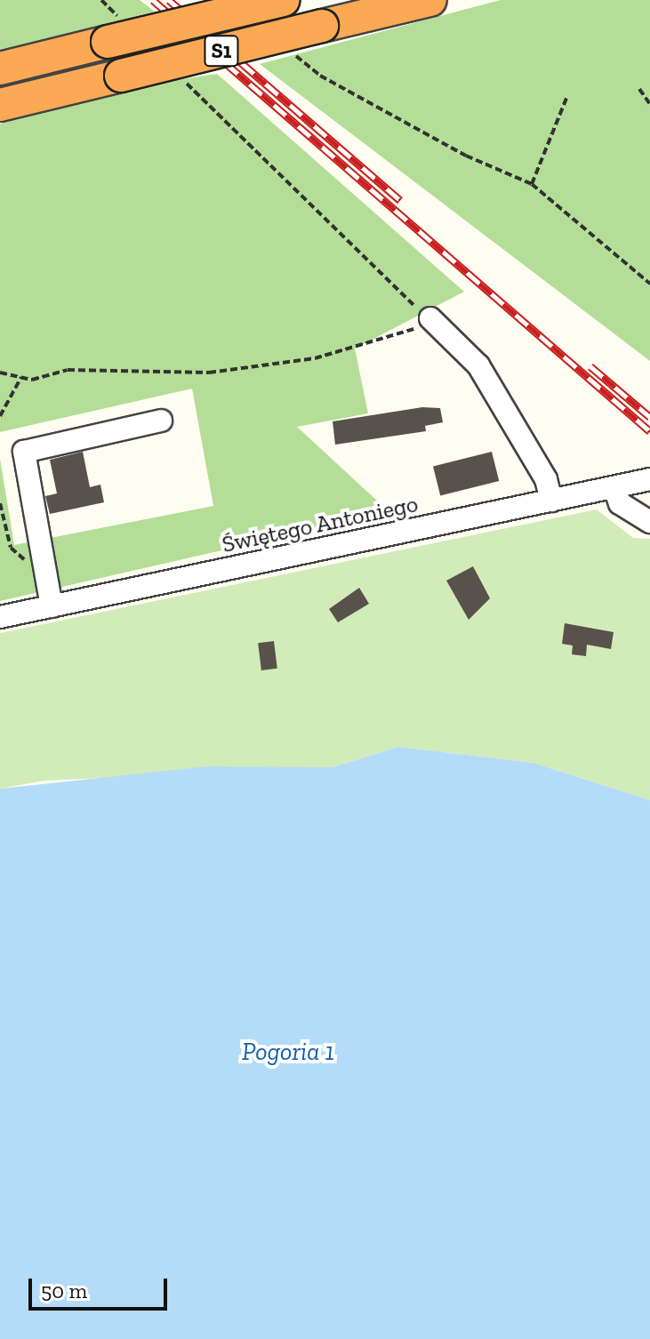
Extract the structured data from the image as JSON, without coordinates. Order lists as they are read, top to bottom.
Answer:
{
  "streets": {
    "highway": ["S1"],
    "street": ["Świętego Antoniego"]
  },
  "water": ["Pogoria 1"],
  "scale_bar": "50 m"
}
